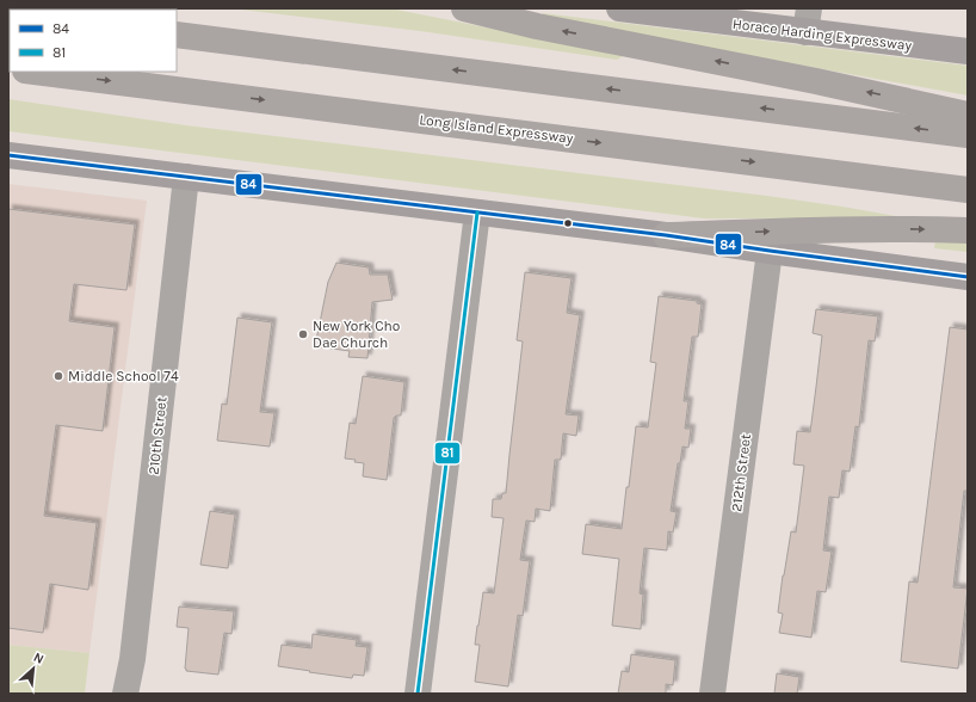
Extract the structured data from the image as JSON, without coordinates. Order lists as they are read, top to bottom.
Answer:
{
  "streets": {
    "highway": ["Long Island Expressway"],
    "main road": ["Horace Harding Expressway"],
    "street": ["210th Street", "212th Street"]
  },
  "places": ["New York Cho Dae Church", "Middle School 74"],
  "lines": ["transit line 84", "transit line 81"],
  "legend": ["84", "81"],
  "north": "top right"
}
